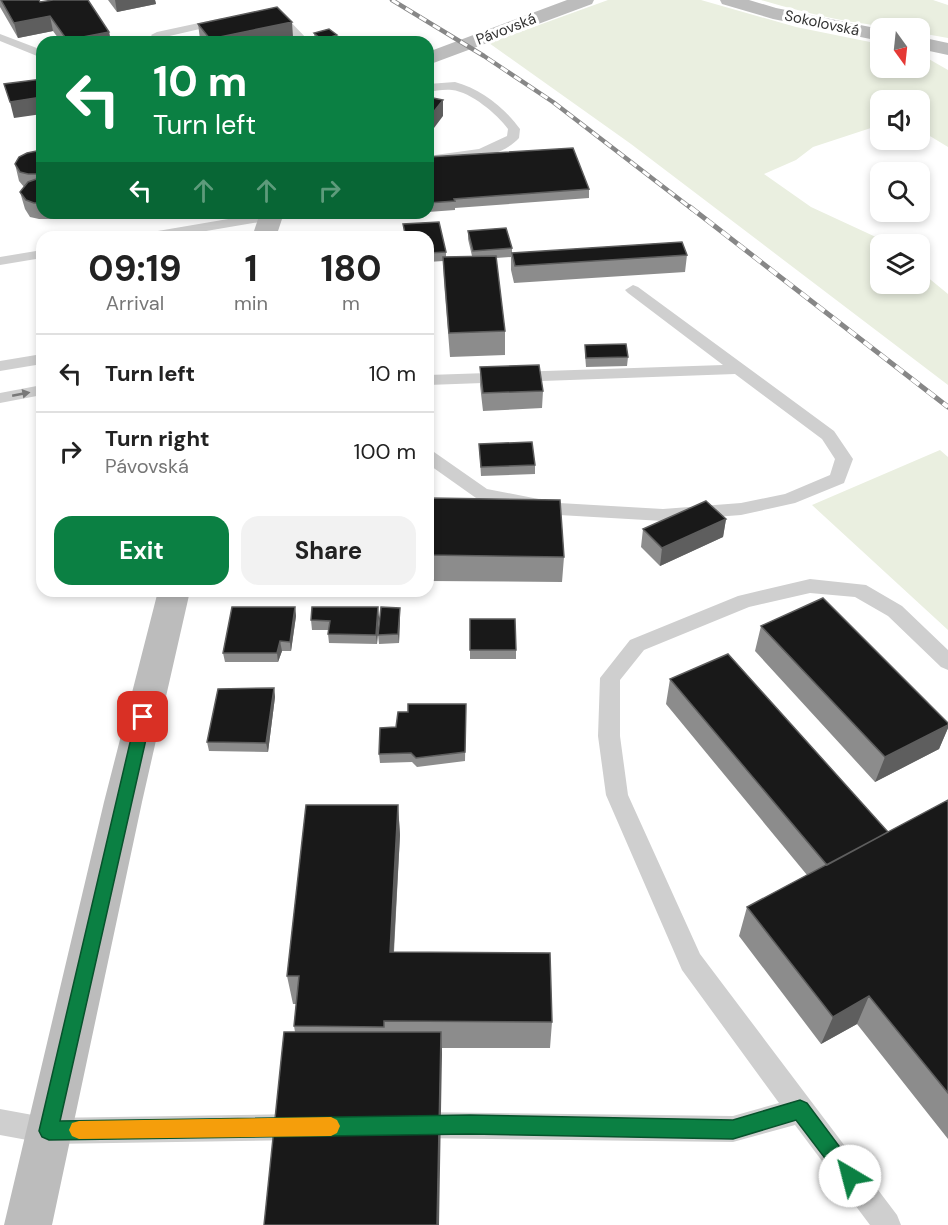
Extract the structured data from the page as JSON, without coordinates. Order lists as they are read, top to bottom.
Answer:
{
  "streets": {
    "street": ["Sokolovská", "Pávovská"]
  },
  "north": "bottom",
  "page": {
    "turn": ["10 m", "Turn left"],
    "eta": [
      "09:19",
      "Arrival",
      "1",
      "min",
      "180",
      "m"
    ],
    "list": [
      {
        "name": "Turn left",
        "value": "10 m"
      },
      {
        "name": "Turn right",
        "note": "Pávovská",
        "value": "100 m"
      }
    ],
    "buttons": ["Exit", "Share"]
  }
}
